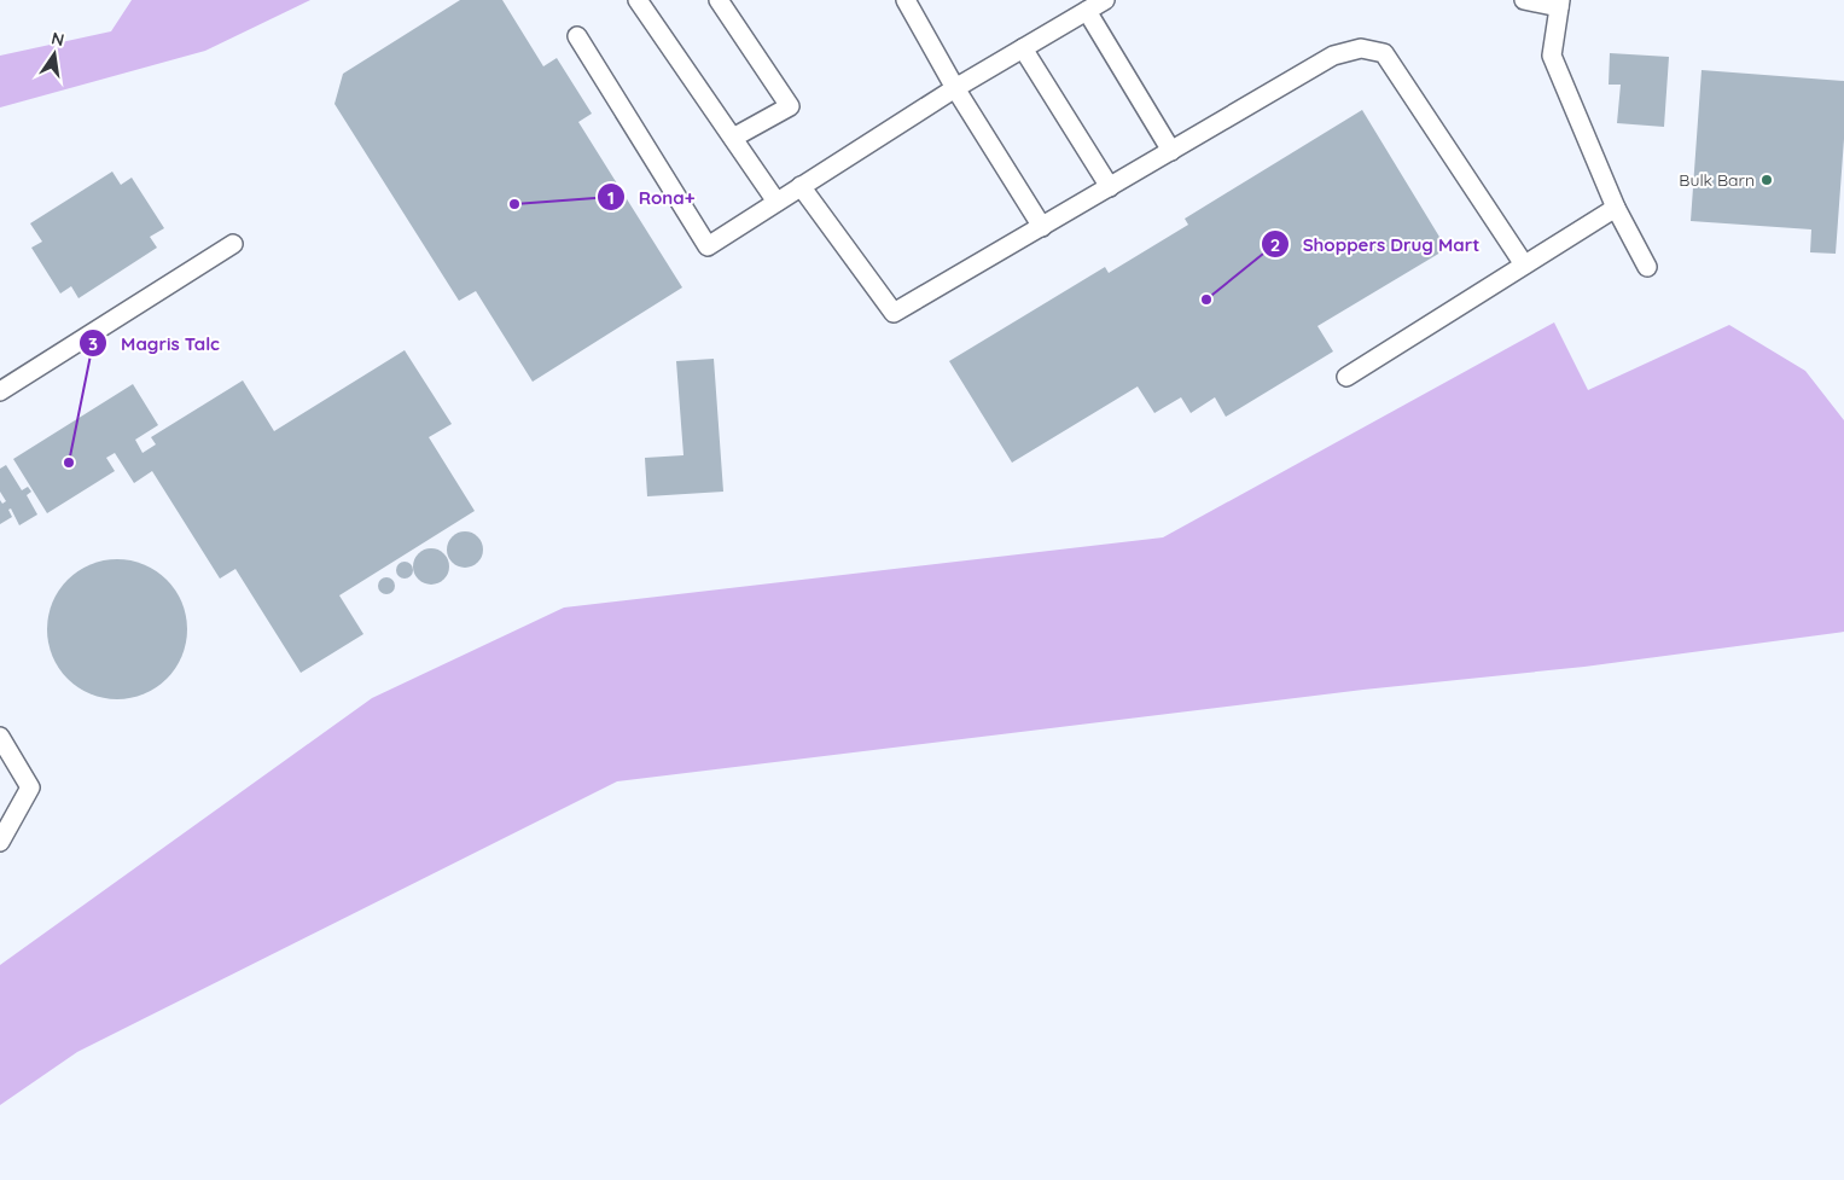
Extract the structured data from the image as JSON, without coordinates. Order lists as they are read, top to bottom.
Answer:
{
  "places": [
    "Bulk Barn",
    "Rona+",
    "Shoppers Drug Mart",
    "Magris Talc"
  ],
  "north": "top"
}
